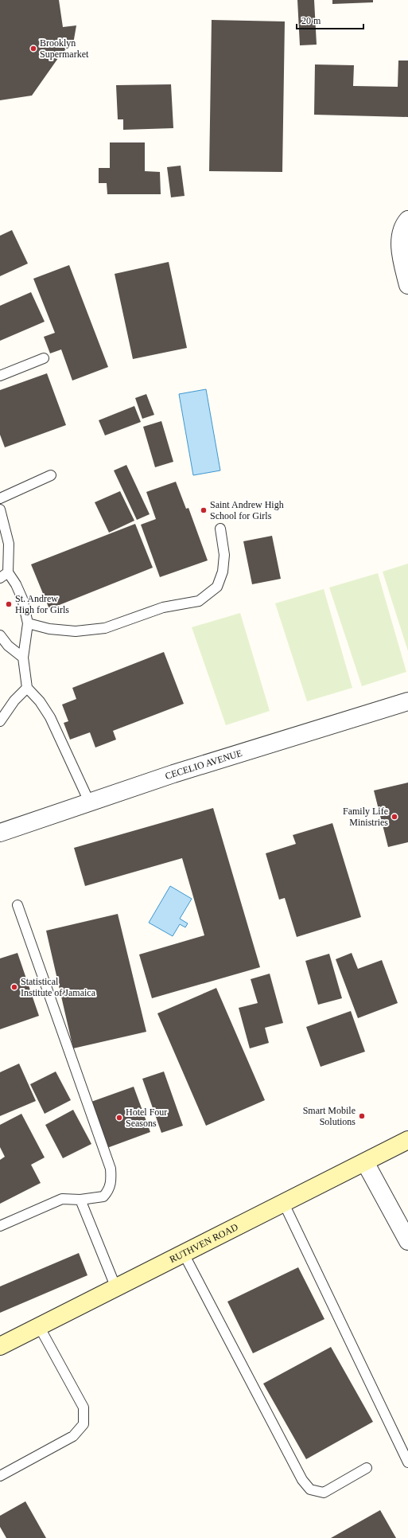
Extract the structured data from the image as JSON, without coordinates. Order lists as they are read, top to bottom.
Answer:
{
  "streets": {
    "street": ["CECELIO AVENUE", "RUTHVEN ROAD"]
  },
  "places": [
    "Brooklyn Supermarket",
    "Saint Andrew High School for Girls",
    "St. Andrew High for Girls",
    "Family Life Ministries",
    "Statistical Institute of Jamaica",
    "Smart Mobile Solutions",
    "Hotel Four Seasons"
  ],
  "scale_bar": "20 m"
}
